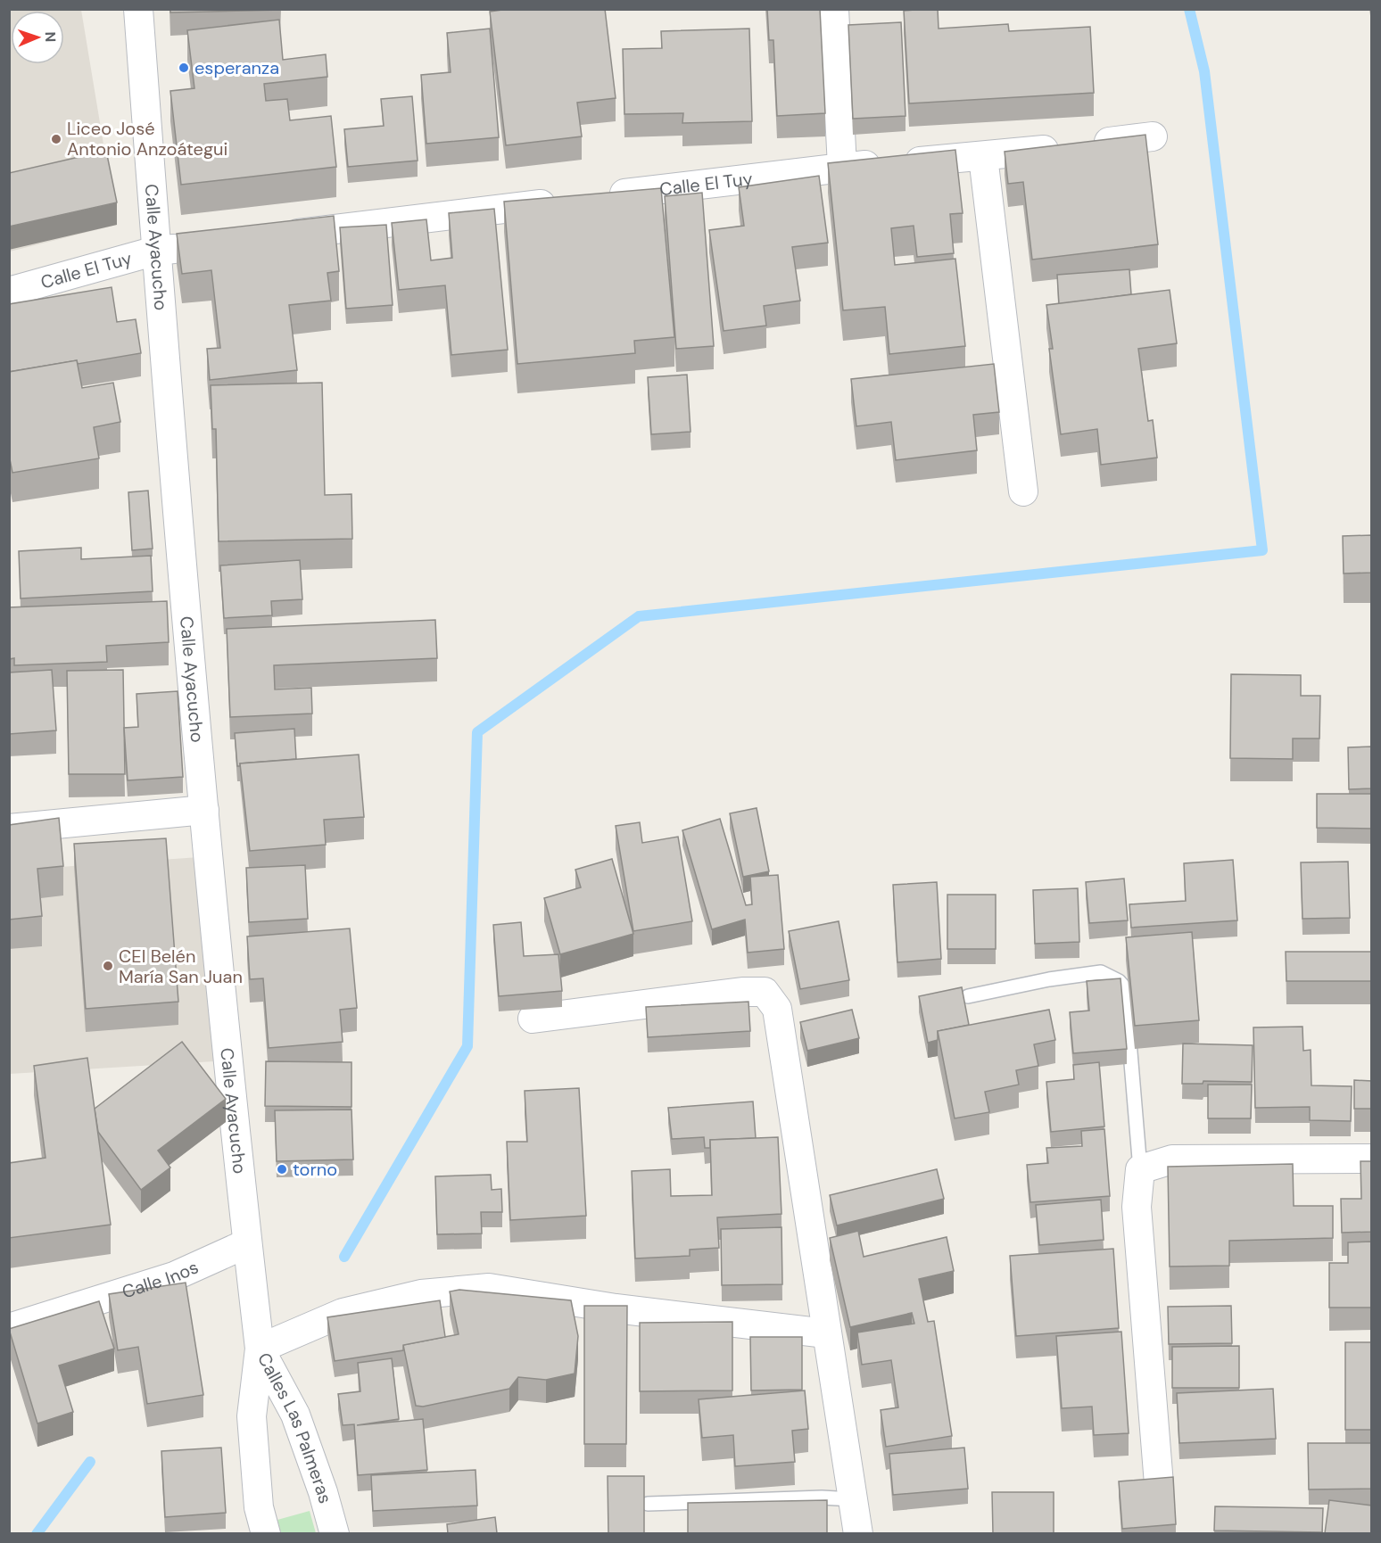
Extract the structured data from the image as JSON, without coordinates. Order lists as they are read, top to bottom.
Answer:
{
  "streets": {
    "street": [
      "Calle El Tuy",
      "Calle Ayacucho",
      "Calle Inos",
      "Calles Las Palmeras"
    ]
  },
  "crossings": [
    ["Calle El Tuy", "Calle Ayacucho"],
    ["Calle Ayacucho", "Calle Inos"],
    ["Calle Ayacucho", "Calles Las Palmeras"]
  ],
  "places": [
    "esperanza",
    "Liceo José Antonio Anzoátegui",
    "CEI Belén María San Juan",
    "torno"
  ],
  "north": "right"
}
